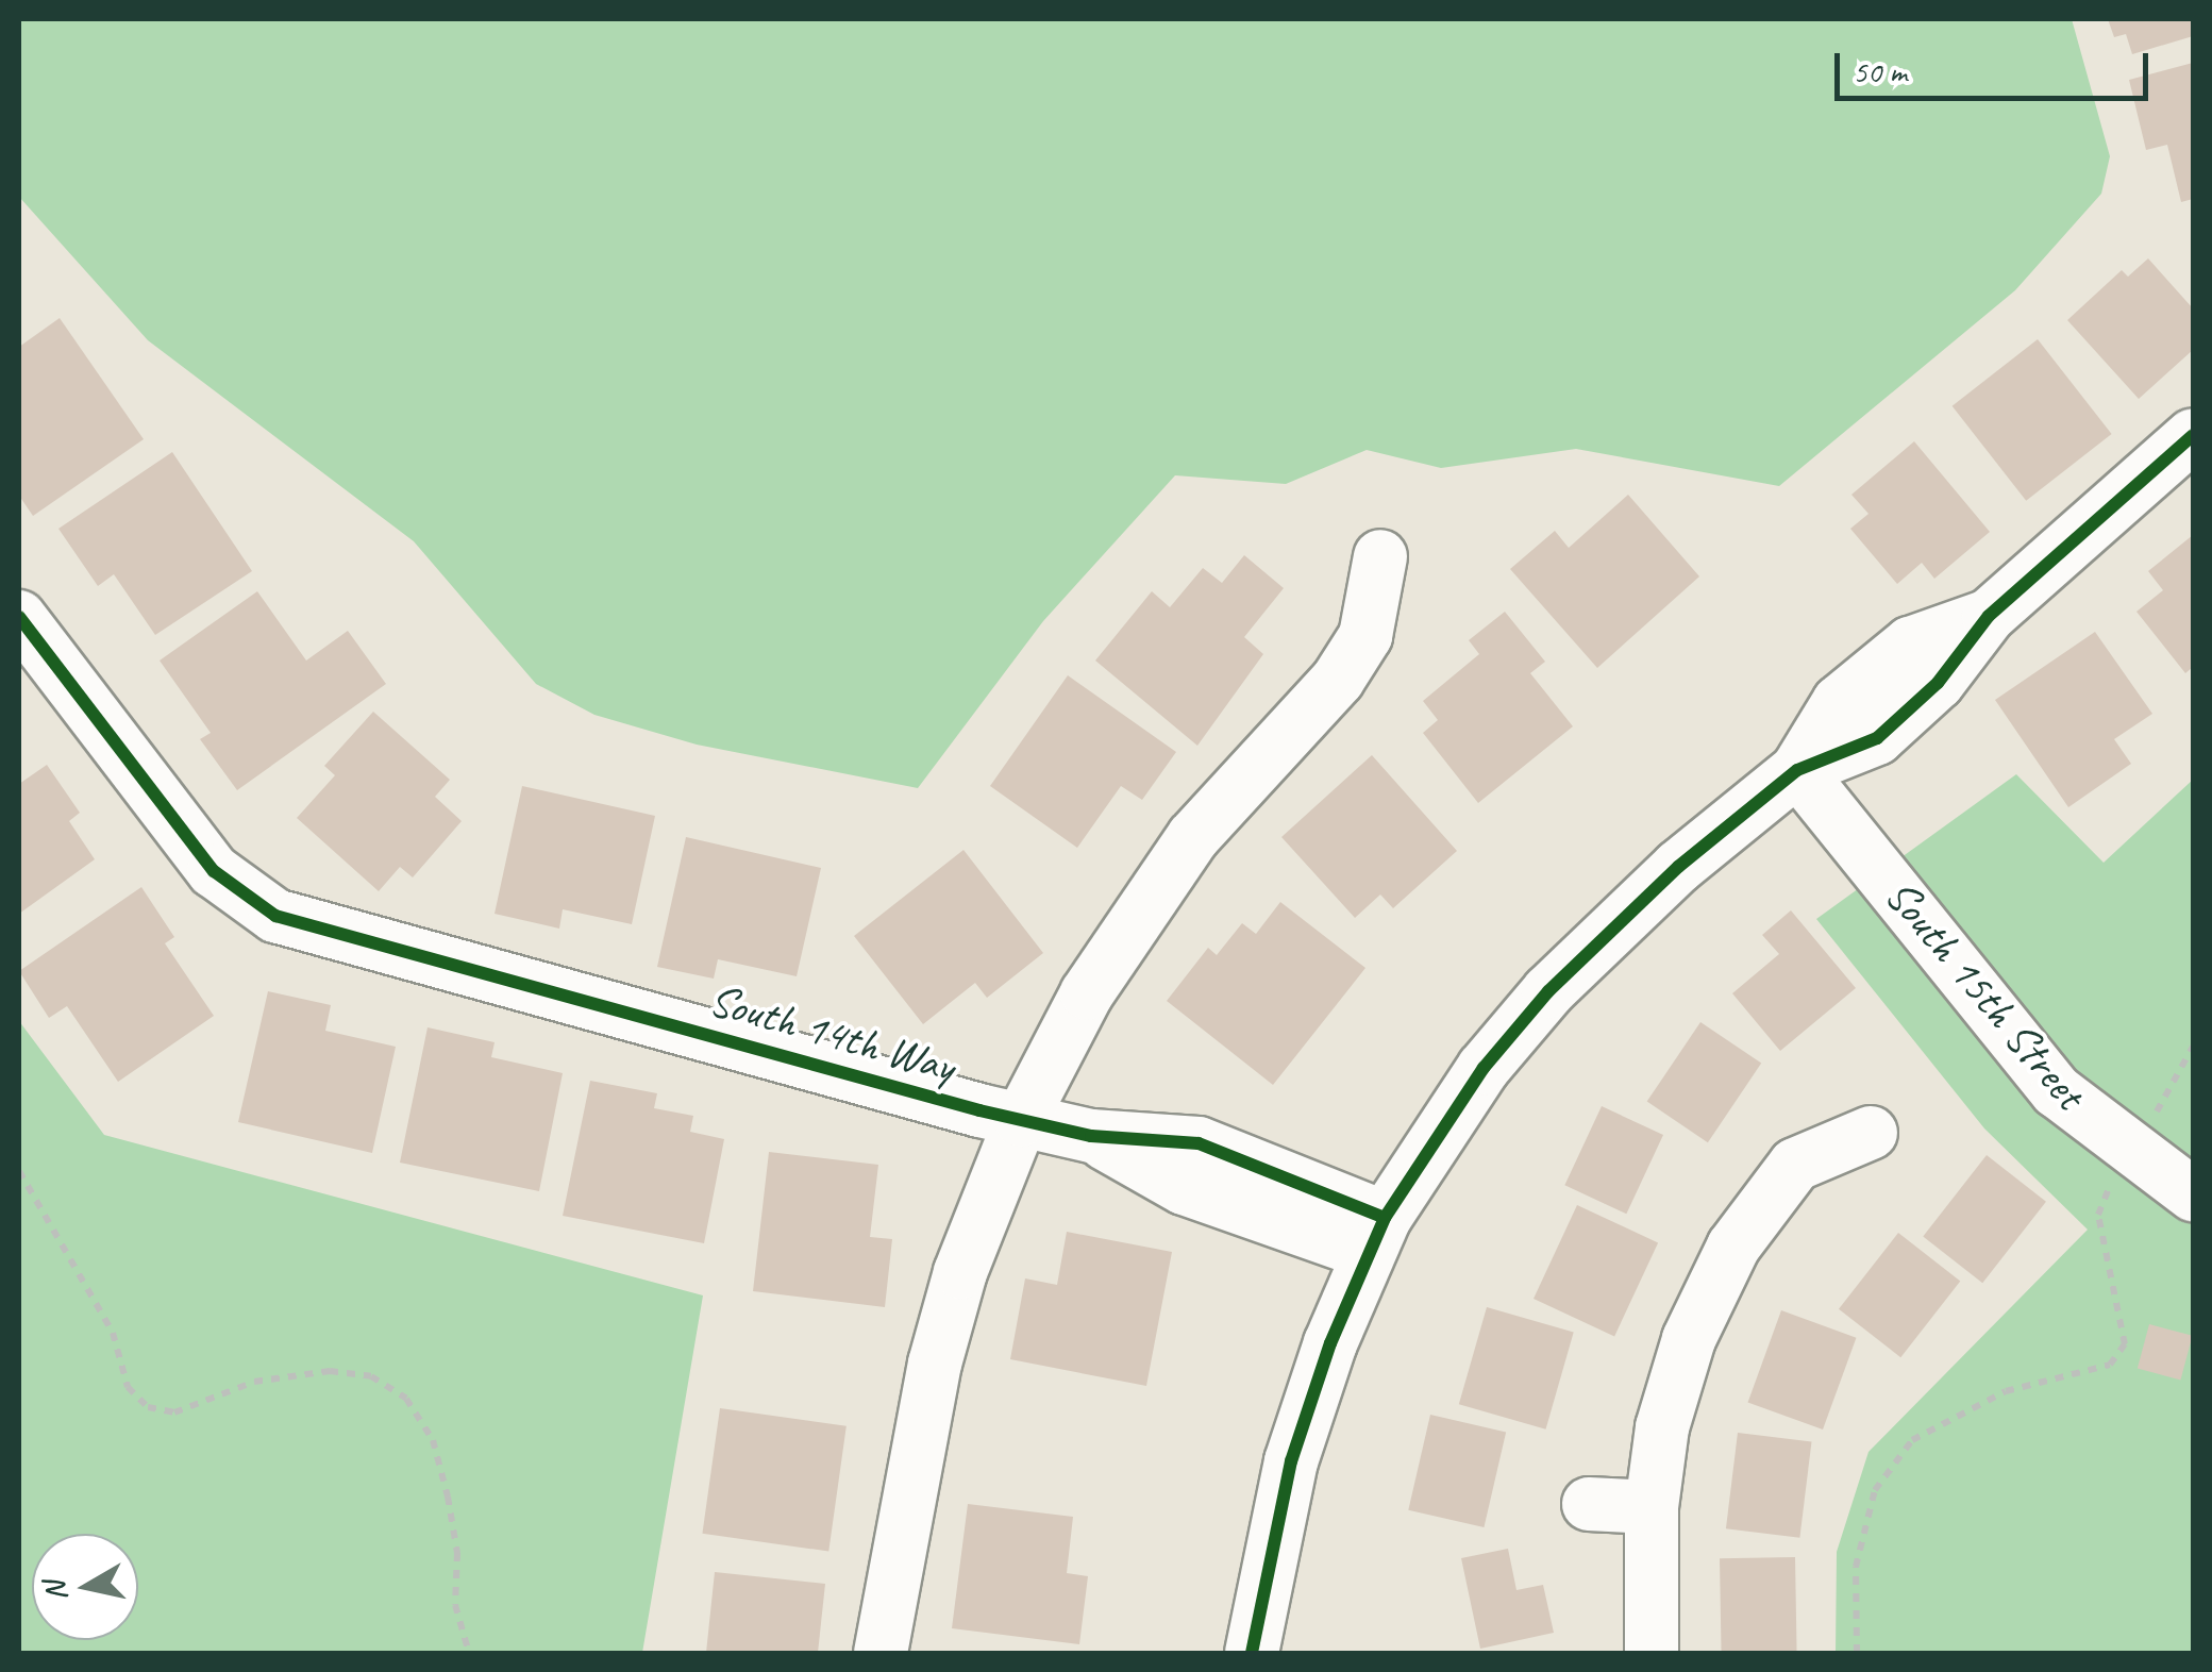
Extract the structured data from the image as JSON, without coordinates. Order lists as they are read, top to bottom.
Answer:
{
  "streets": {
    "street": ["South 15th Street", "South 14th Way"]
  },
  "scale_bar": "50 m",
  "north": "left"
}
